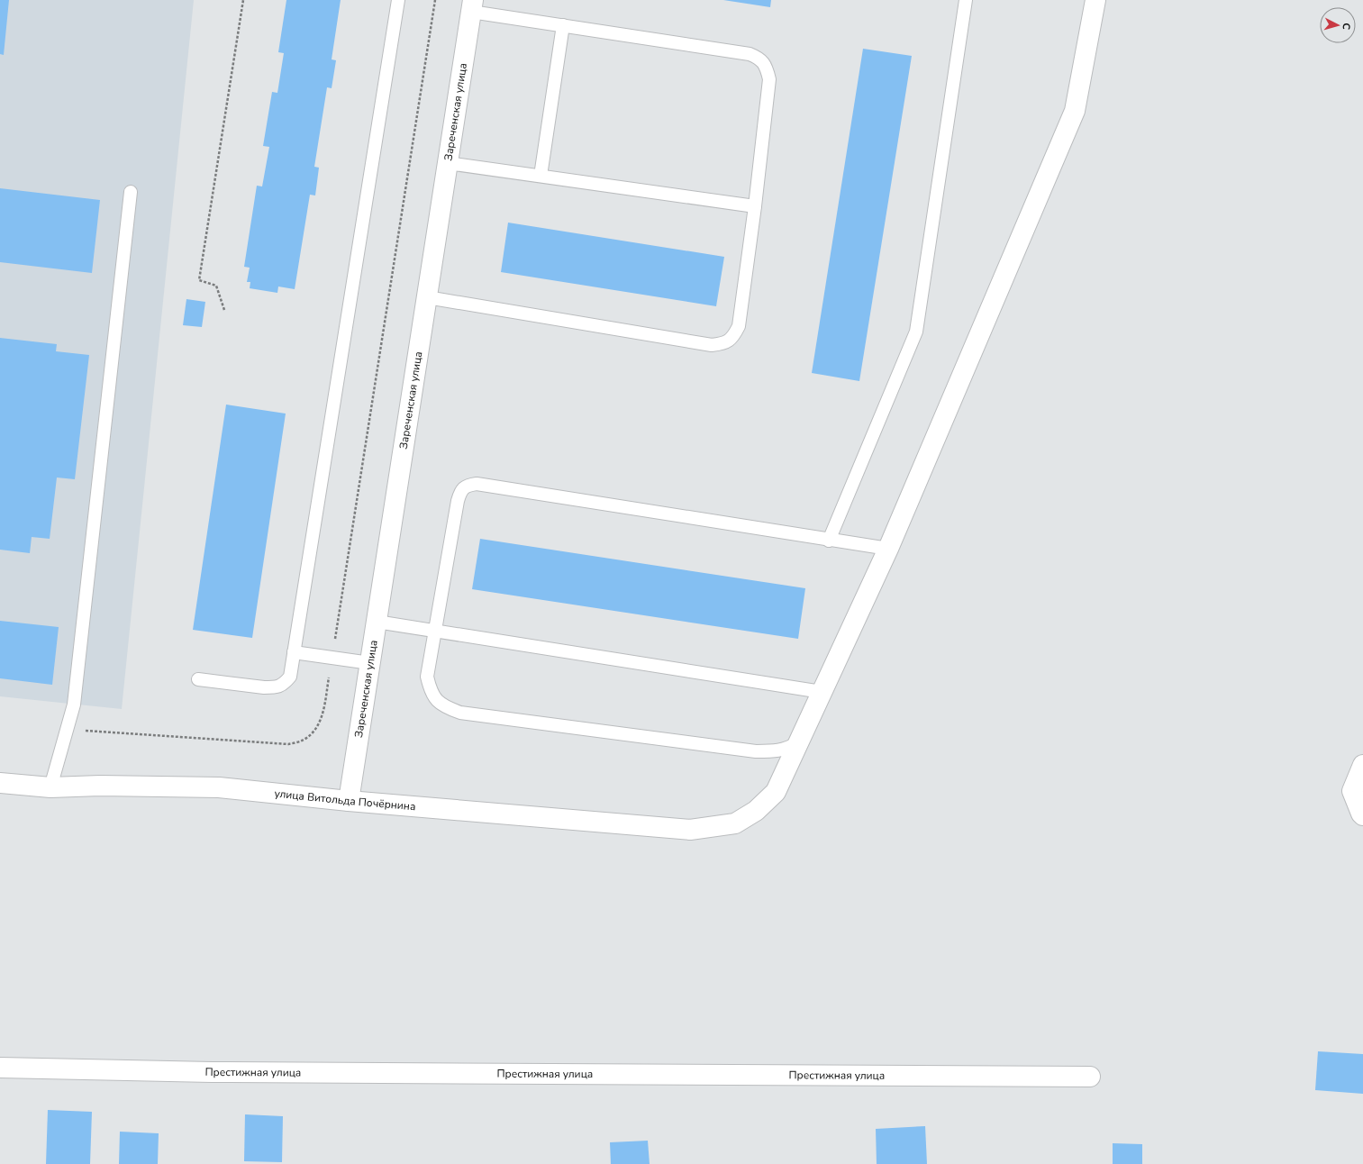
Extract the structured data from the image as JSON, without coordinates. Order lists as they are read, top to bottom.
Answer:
{
  "streets": {
    "street": ["Зареченская улица", "улица Витольда Почёрнина", "Престижная улица"]
  },
  "crossings": [
    ["Зареченская улица", "улица Витольда Почёрнина"]
  ],
  "north": "right"
}
